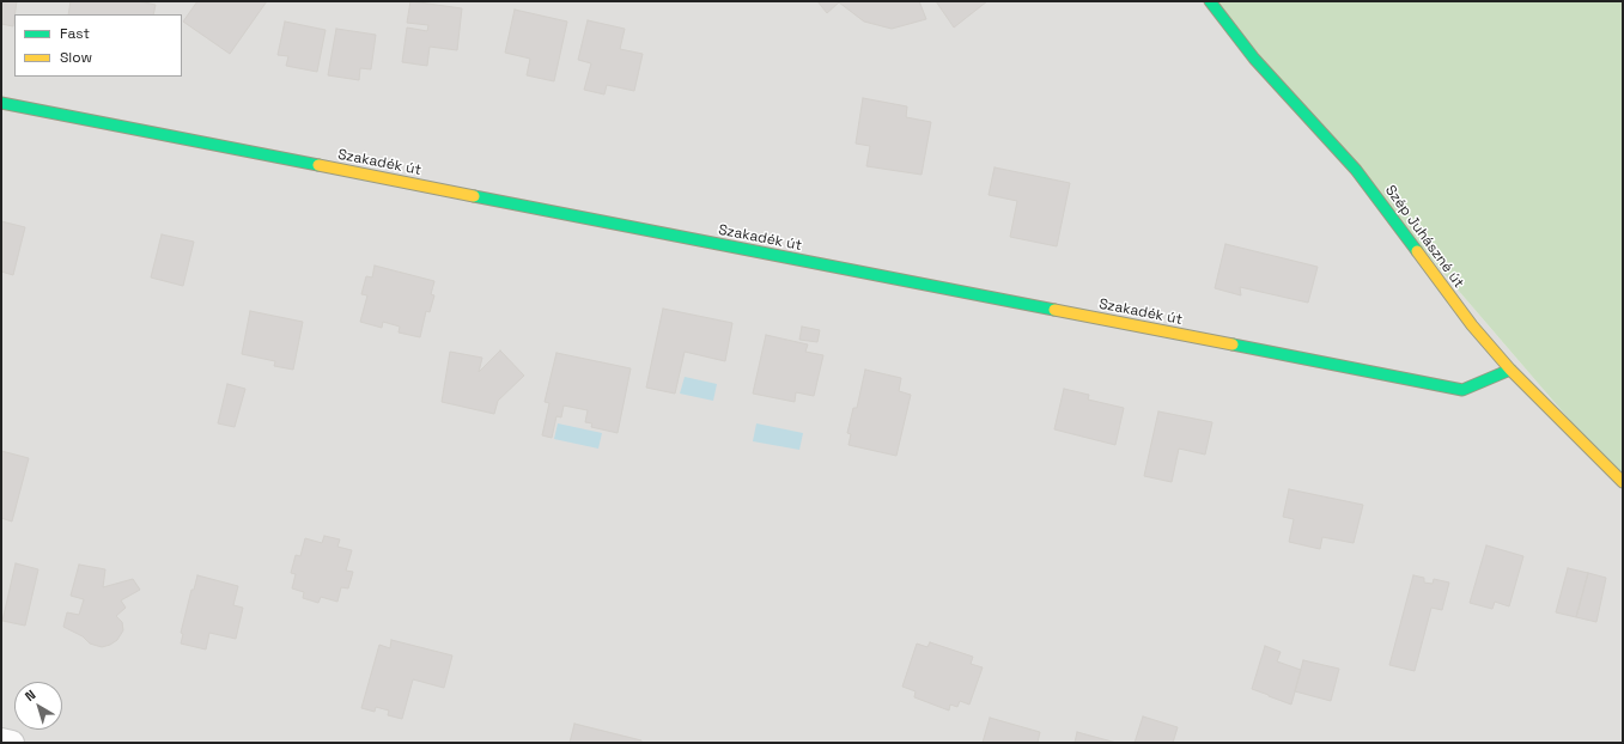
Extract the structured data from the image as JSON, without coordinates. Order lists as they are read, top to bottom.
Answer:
{
  "streets": {
    "street": ["Szakadék út", "Szép Juhászné út"]
  },
  "crossings": [
    ["Szakadék út", "Szép Juhászné út"]
  ],
  "legend": ["Fast", "Slow"],
  "north": "top left"
}
